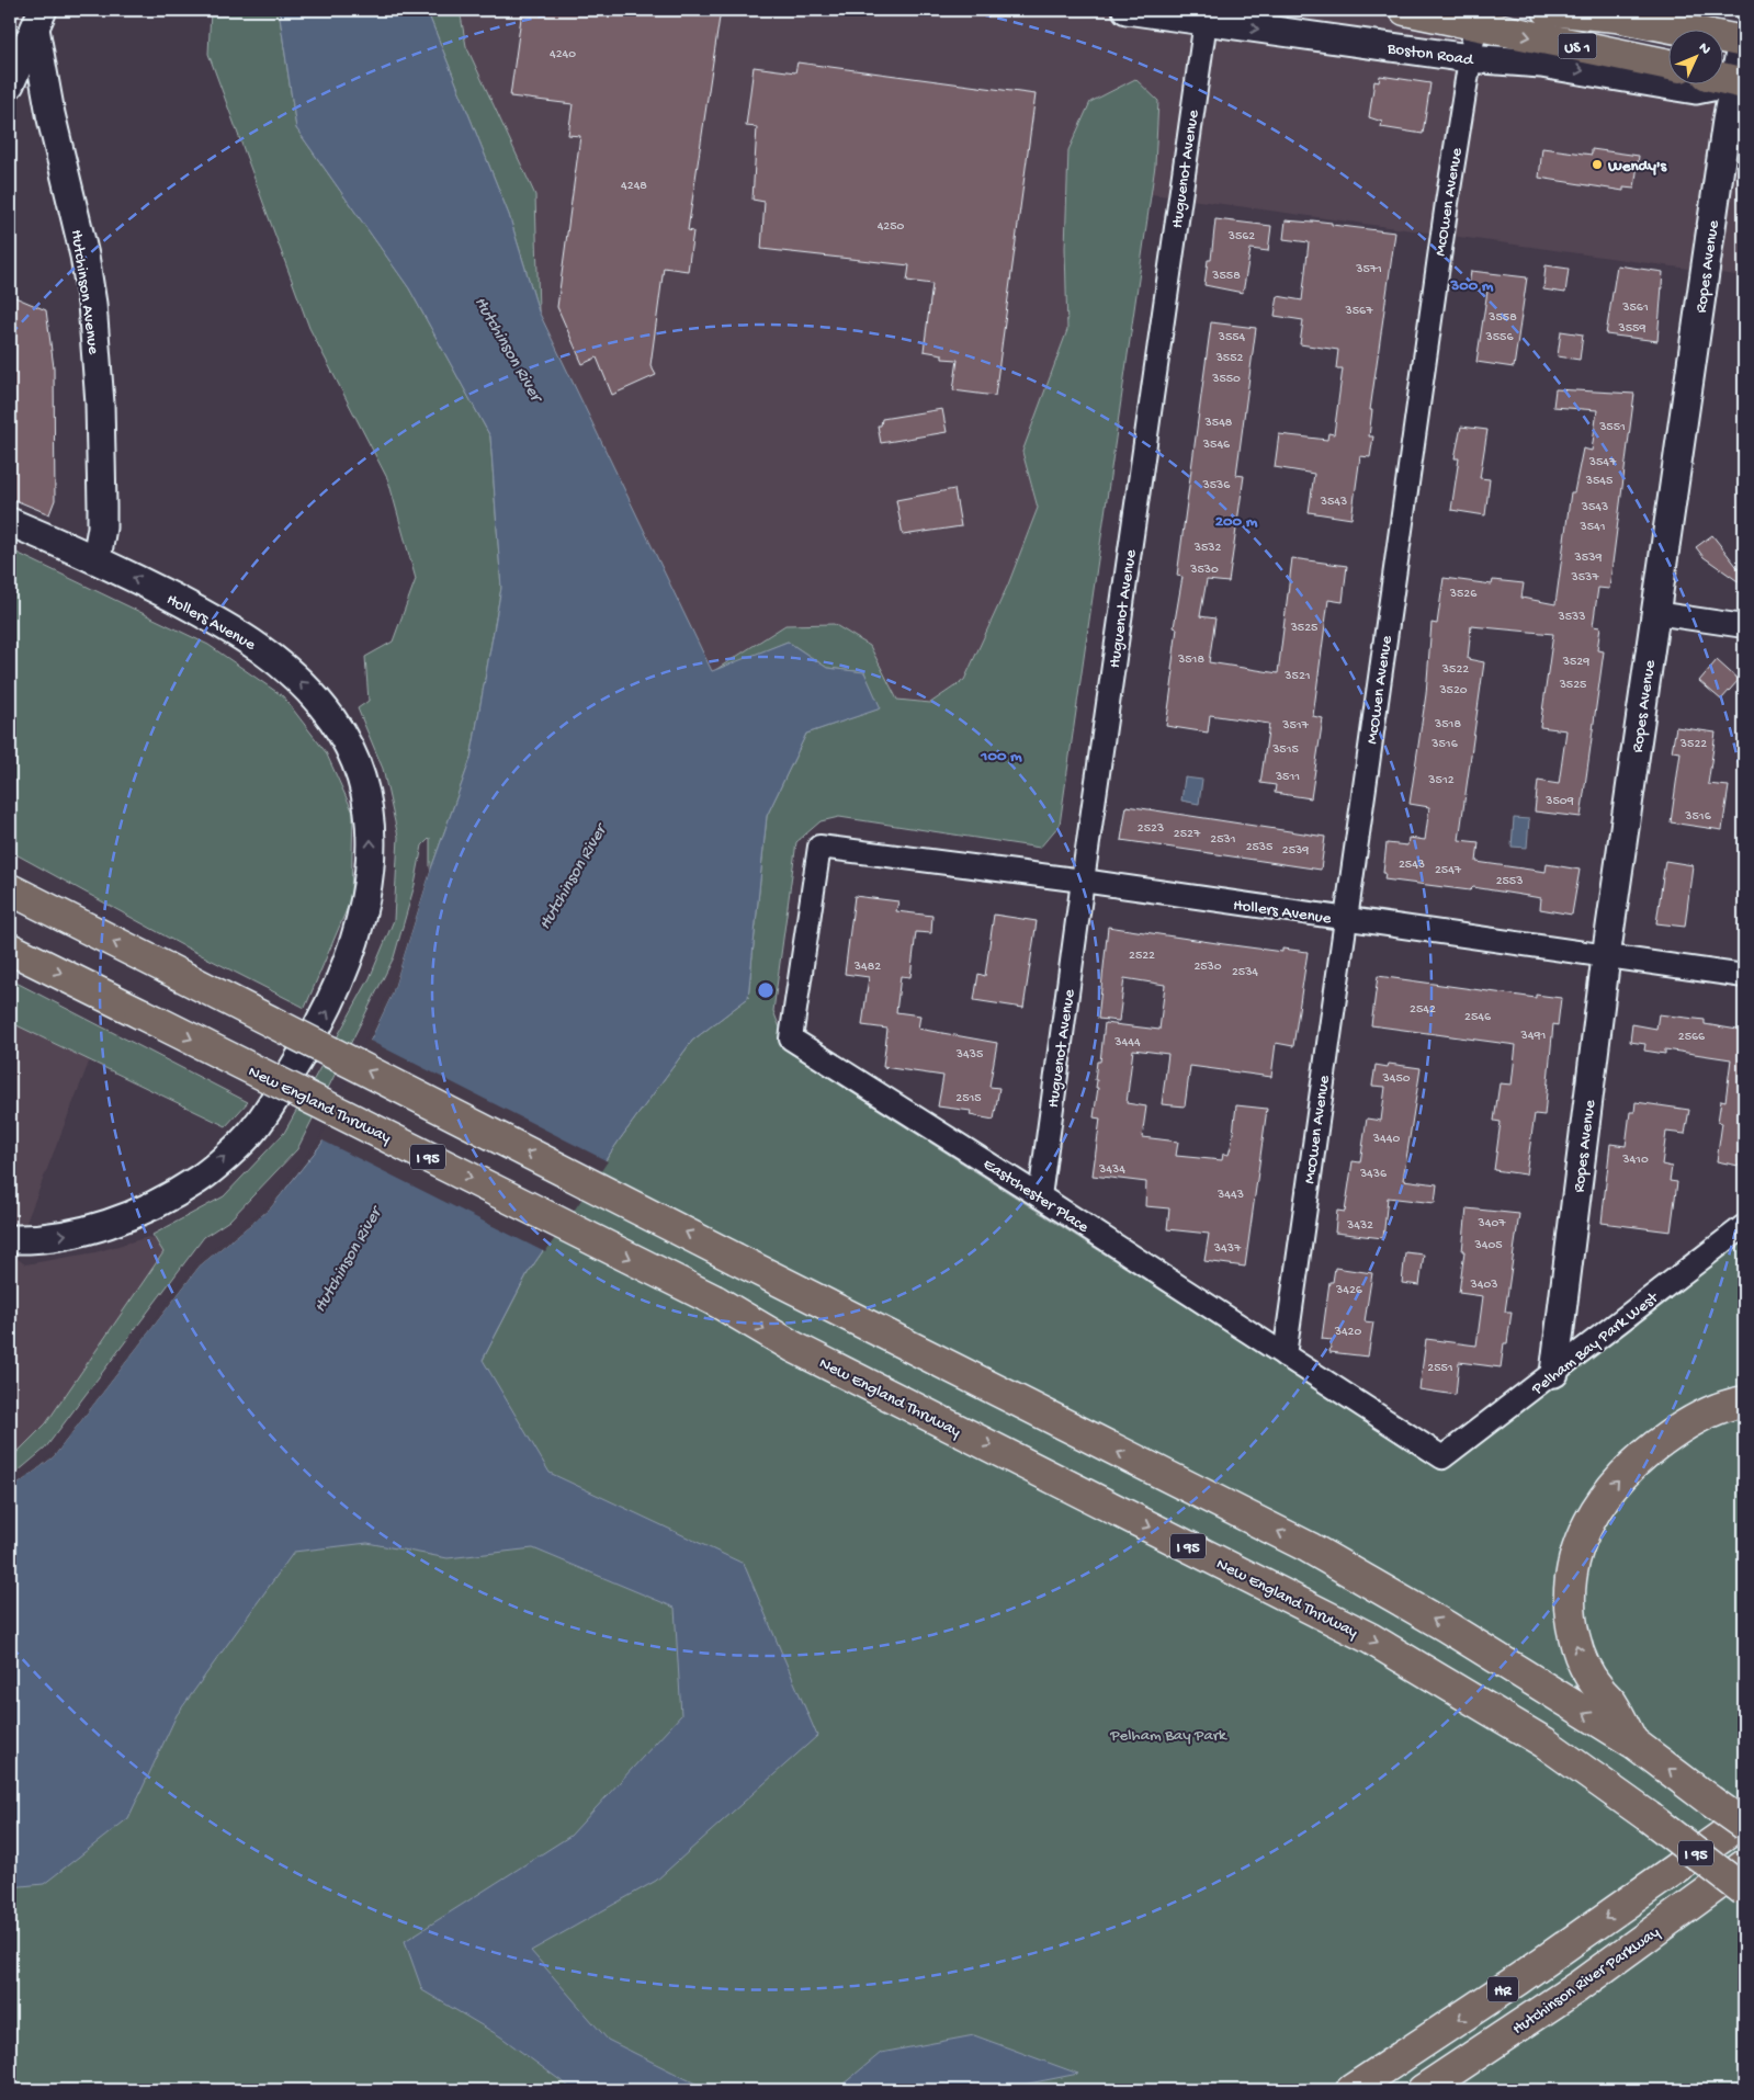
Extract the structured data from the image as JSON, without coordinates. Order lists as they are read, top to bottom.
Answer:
{
  "streets": {
    "main road": [
      "US 1",
      "Boston Road",
      "New England Thruway",
      "I 95",
      "Hutchinson River Parkway",
      "HR"
    ],
    "street": [
      "Huguenot Avenue",
      "McOwen Avenue",
      "Ropes Avenue",
      "Hutchinson Avenue",
      "Hollers Avenue",
      "Eastchester Place",
      "Pelham Bay Park West"
    ]
  },
  "crossings": [
    ["US 1", "Ropes Avenue"],
    ["Boston Road", "Huguenot Avenue"],
    ["Boston Road", "McOwen Avenue"],
    ["Boston Road", "Ropes Avenue"],
    ["Huguenot Avenue", "Hollers Avenue"],
    ["Huguenot Avenue", "Eastchester Place"],
    ["McOwen Avenue", "Hollers Avenue"],
    ["McOwen Avenue", "Eastchester Place"],
    ["Ropes Avenue", "Hollers Avenue"],
    ["Ropes Avenue", "Pelham Bay Park West"],
    ["Hutchinson Avenue", "Hollers Avenue"],
    ["Hollers Avenue", "Eastchester Place"],
    ["Eastchester Place", "Pelham Bay Park West"]
  ],
  "one_way": ["Boston Road"],
  "water": ["Hutchinson River"],
  "parks": ["Pelham Bay Park"],
  "places": ["Wendy's"],
  "house_numbers": [
    "4240",
    "4248",
    "4250",
    "3562",
    "3571",
    "3558",
    "3561",
    "3567",
    "3558",
    "3559",
    "3554",
    "3556",
    "3552",
    "3550",
    "3548",
    "3551",
    "3546",
    "3547",
    "3545",
    "3536",
    "3543",
    "3543",
    "3541",
    "3532",
    "3539",
    "3530",
    "3537",
    "3526",
    "3533",
    "3525",
    "3518",
    "3529",
    "3522",
    "3521",
    "3525",
    "3520",
    "3518",
    "3517",
    "3516",
    "3522",
    "3515",
    "3511",
    "3512",
    "3509",
    "3516",
    "2523",
    "2527",
    "2531",
    "2535",
    "2539",
    "2543",
    "2547",
    "2553",
    "2522",
    "3482",
    "2530",
    "2534",
    "2542",
    "2546",
    "3491",
    "2566",
    "3444",
    "3435",
    "3450",
    "2515",
    "3440",
    "3410",
    "3434",
    "3436",
    "3443",
    "3407",
    "3432",
    "3405",
    "3437",
    "3403",
    "3426",
    "3420",
    "2551"
  ],
  "north": "top right",
  "rings": ["300 m", "200 m", "100 m"]
}
